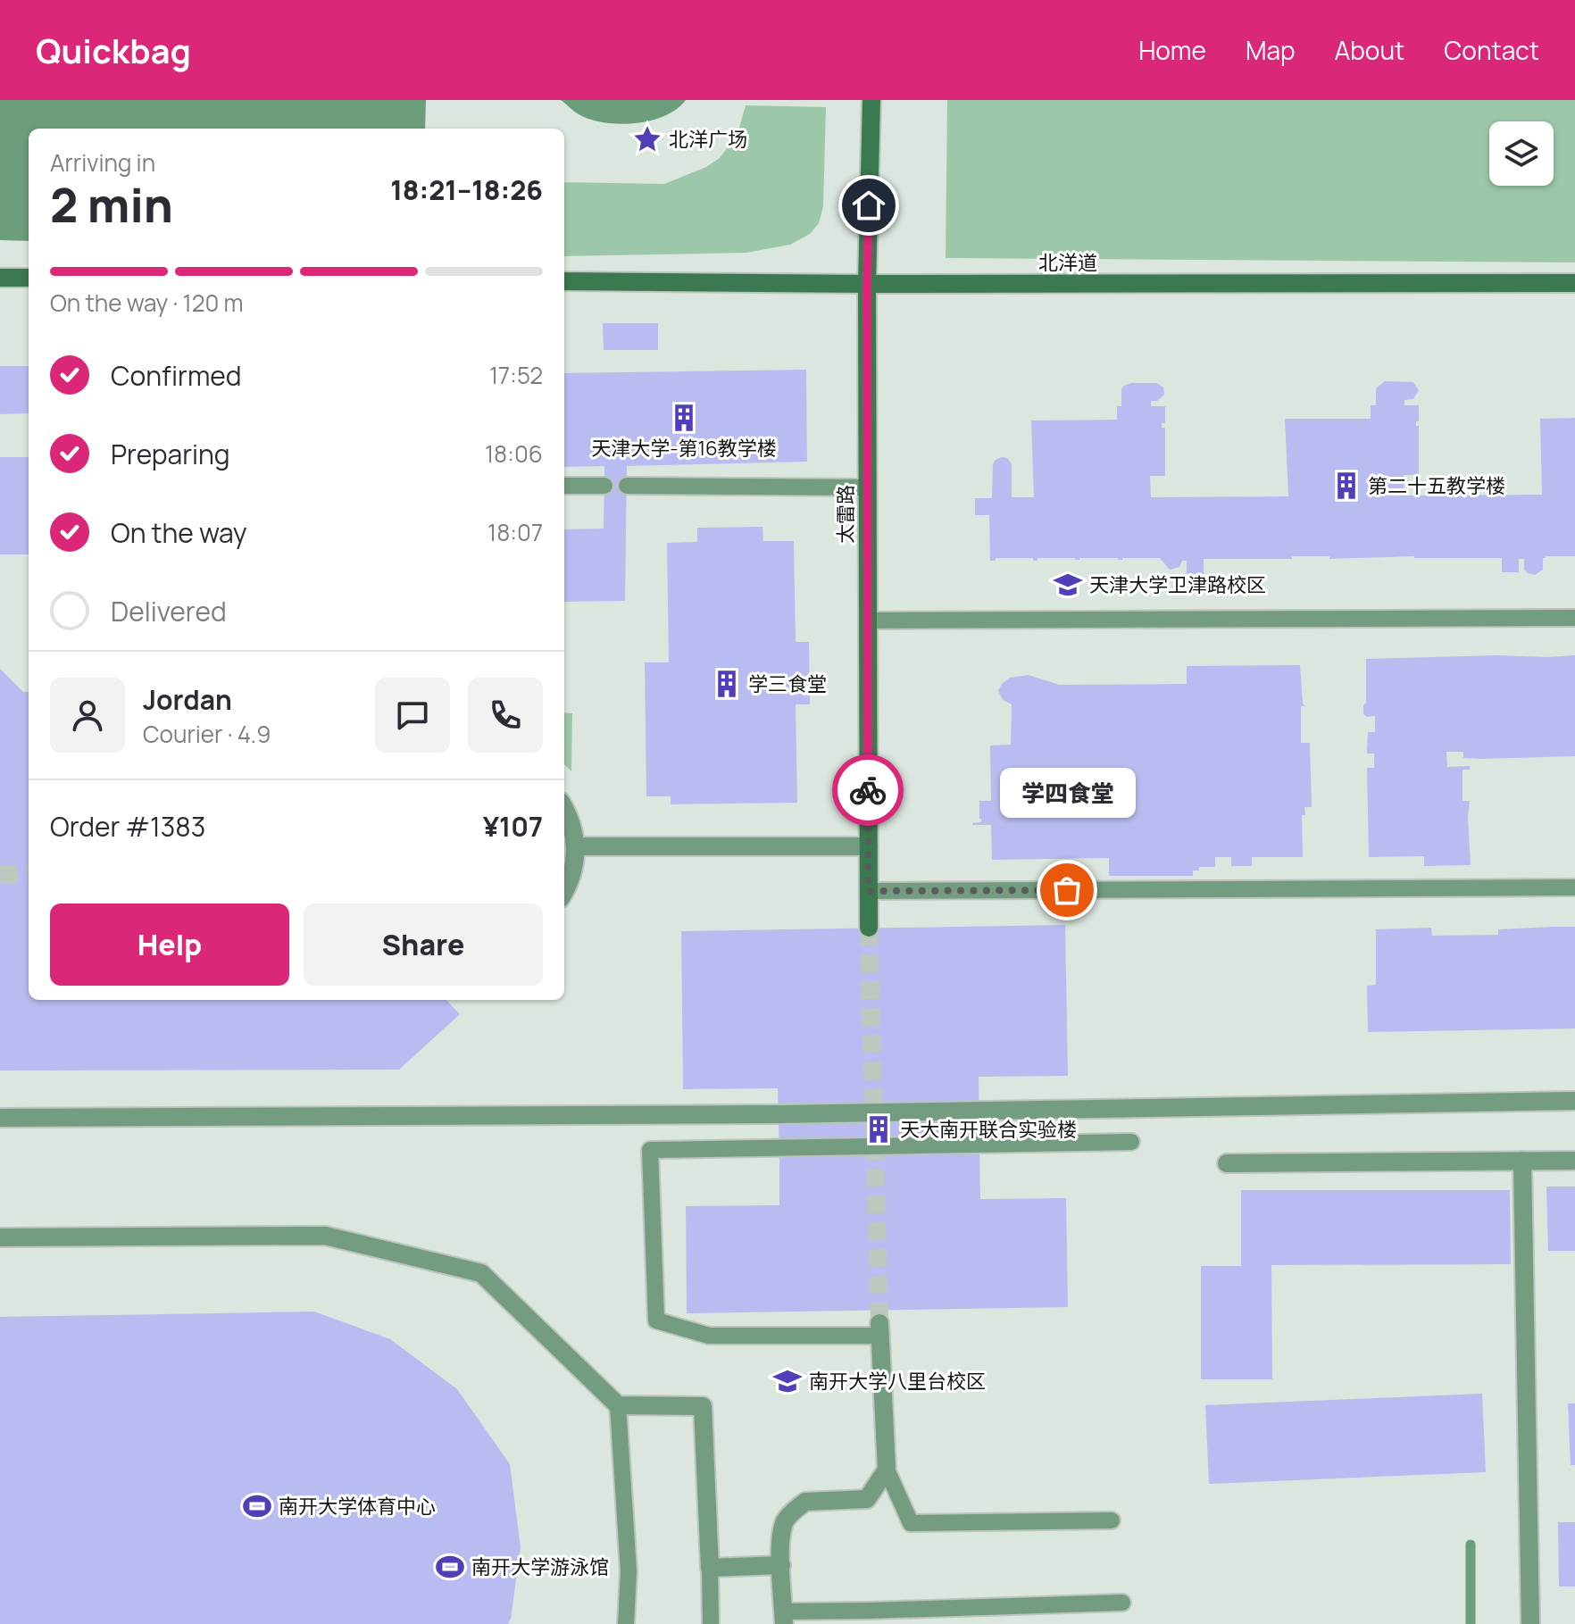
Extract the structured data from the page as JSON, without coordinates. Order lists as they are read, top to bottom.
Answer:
{
  "streets": {
    "street": ["北洋道", "太雷路"]
  },
  "crossings": [
    ["北洋道", "太雷路"]
  ],
  "places": {
    "place": ["北洋广场"],
    "building": [
      "天津大学-第16教学楼",
      "第二十五教学楼",
      "学三食堂",
      "天大南开联合实验楼"
    ],
    "school or university": ["天津大学卫津路校区", "南开大学八里台校区"],
    "other": ["学四食堂"],
    "sports": ["南开大学体育中心", "南开大学游泳馆"]
  },
  "page": {
    "header": "Quickbag",
    "nav": [
      "Home",
      "Map",
      "About",
      "Contact"
    ],
    "heading": ["2 min", "Arriving in", "18:21–18:26"],
    "panel": [
      "Jordan",
      "Courier · 4.9",
      "Order #1383",
      "¥107"
    ],
    "bar": "On the way · 120 m",
    "list": [
      ["Confirmed", "17:52"],
      ["Preparing", "18:06"],
      ["On the way", "18:07"],
      "Delivered"
    ],
    "bubble": "学四食堂",
    "buttons": ["Help", "Share"]
  }
}
